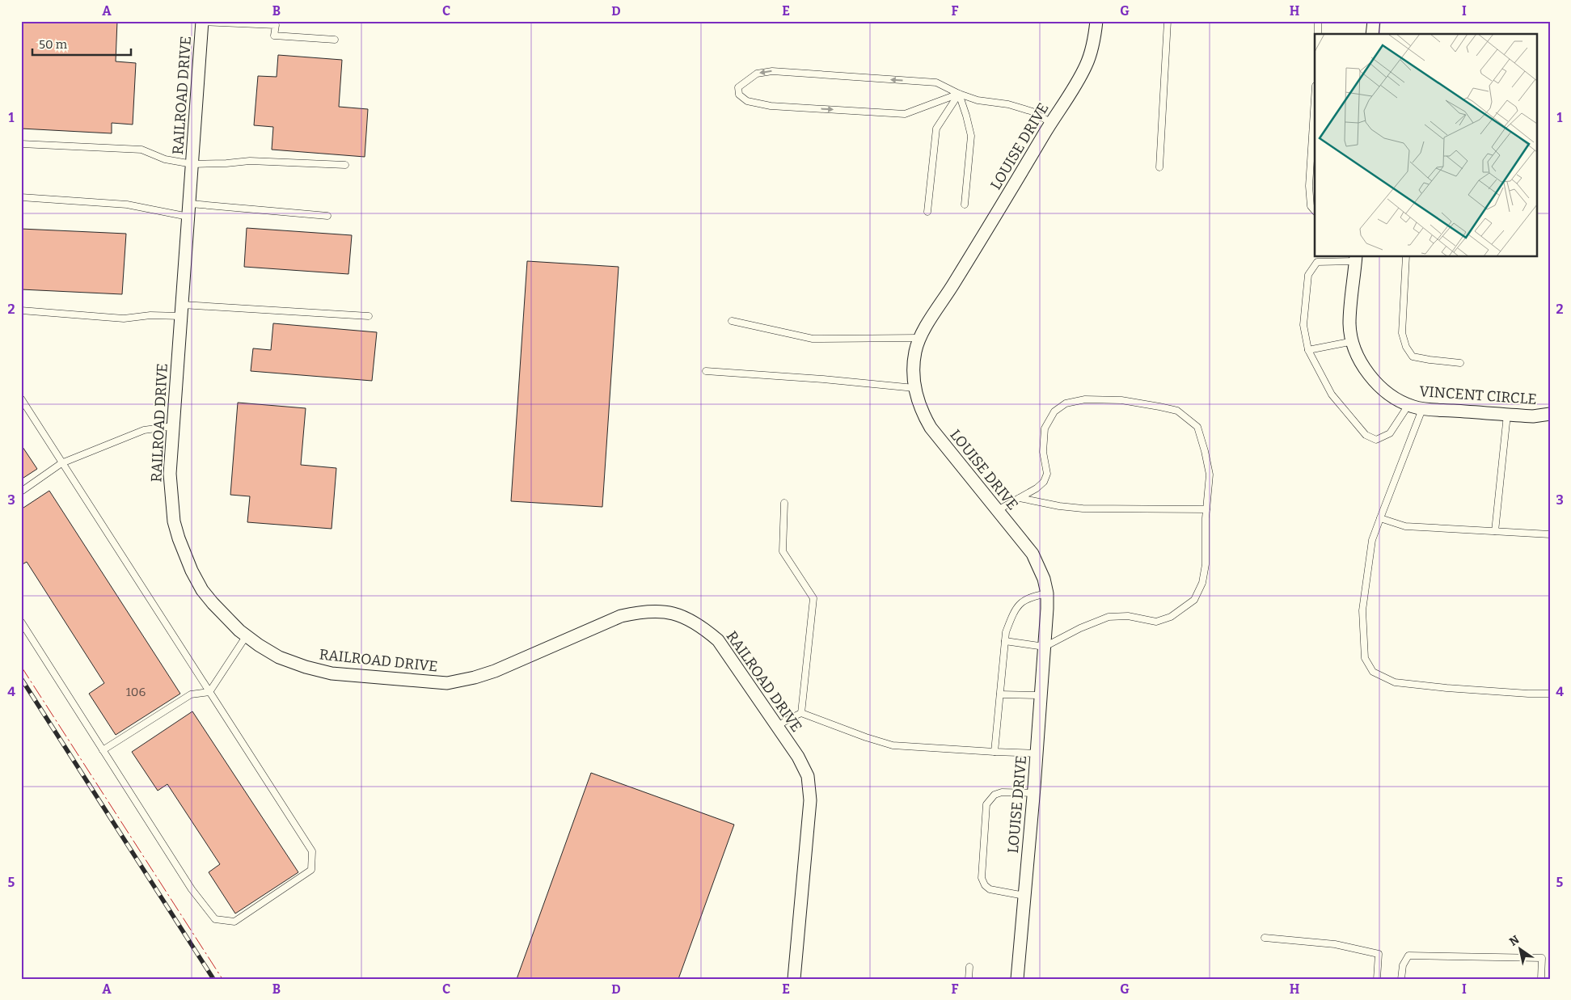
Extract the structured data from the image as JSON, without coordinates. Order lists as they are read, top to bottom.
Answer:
{
  "streets": {
    "street": ["RAILROAD DRIVE", "LOUISE DRIVE", "VINCENT CIRCLE"]
  },
  "house_numbers": ["106"],
  "scale_bar": "50 m",
  "north": "top left",
  "grid": {
    "columns": [
      "A",
      "B",
      "C",
      "D",
      "E",
      "F",
      "G",
      "H",
      "I"
    ],
    "rows": [
      "1",
      "2",
      "3",
      "4",
      "5"
    ]
  }
}
